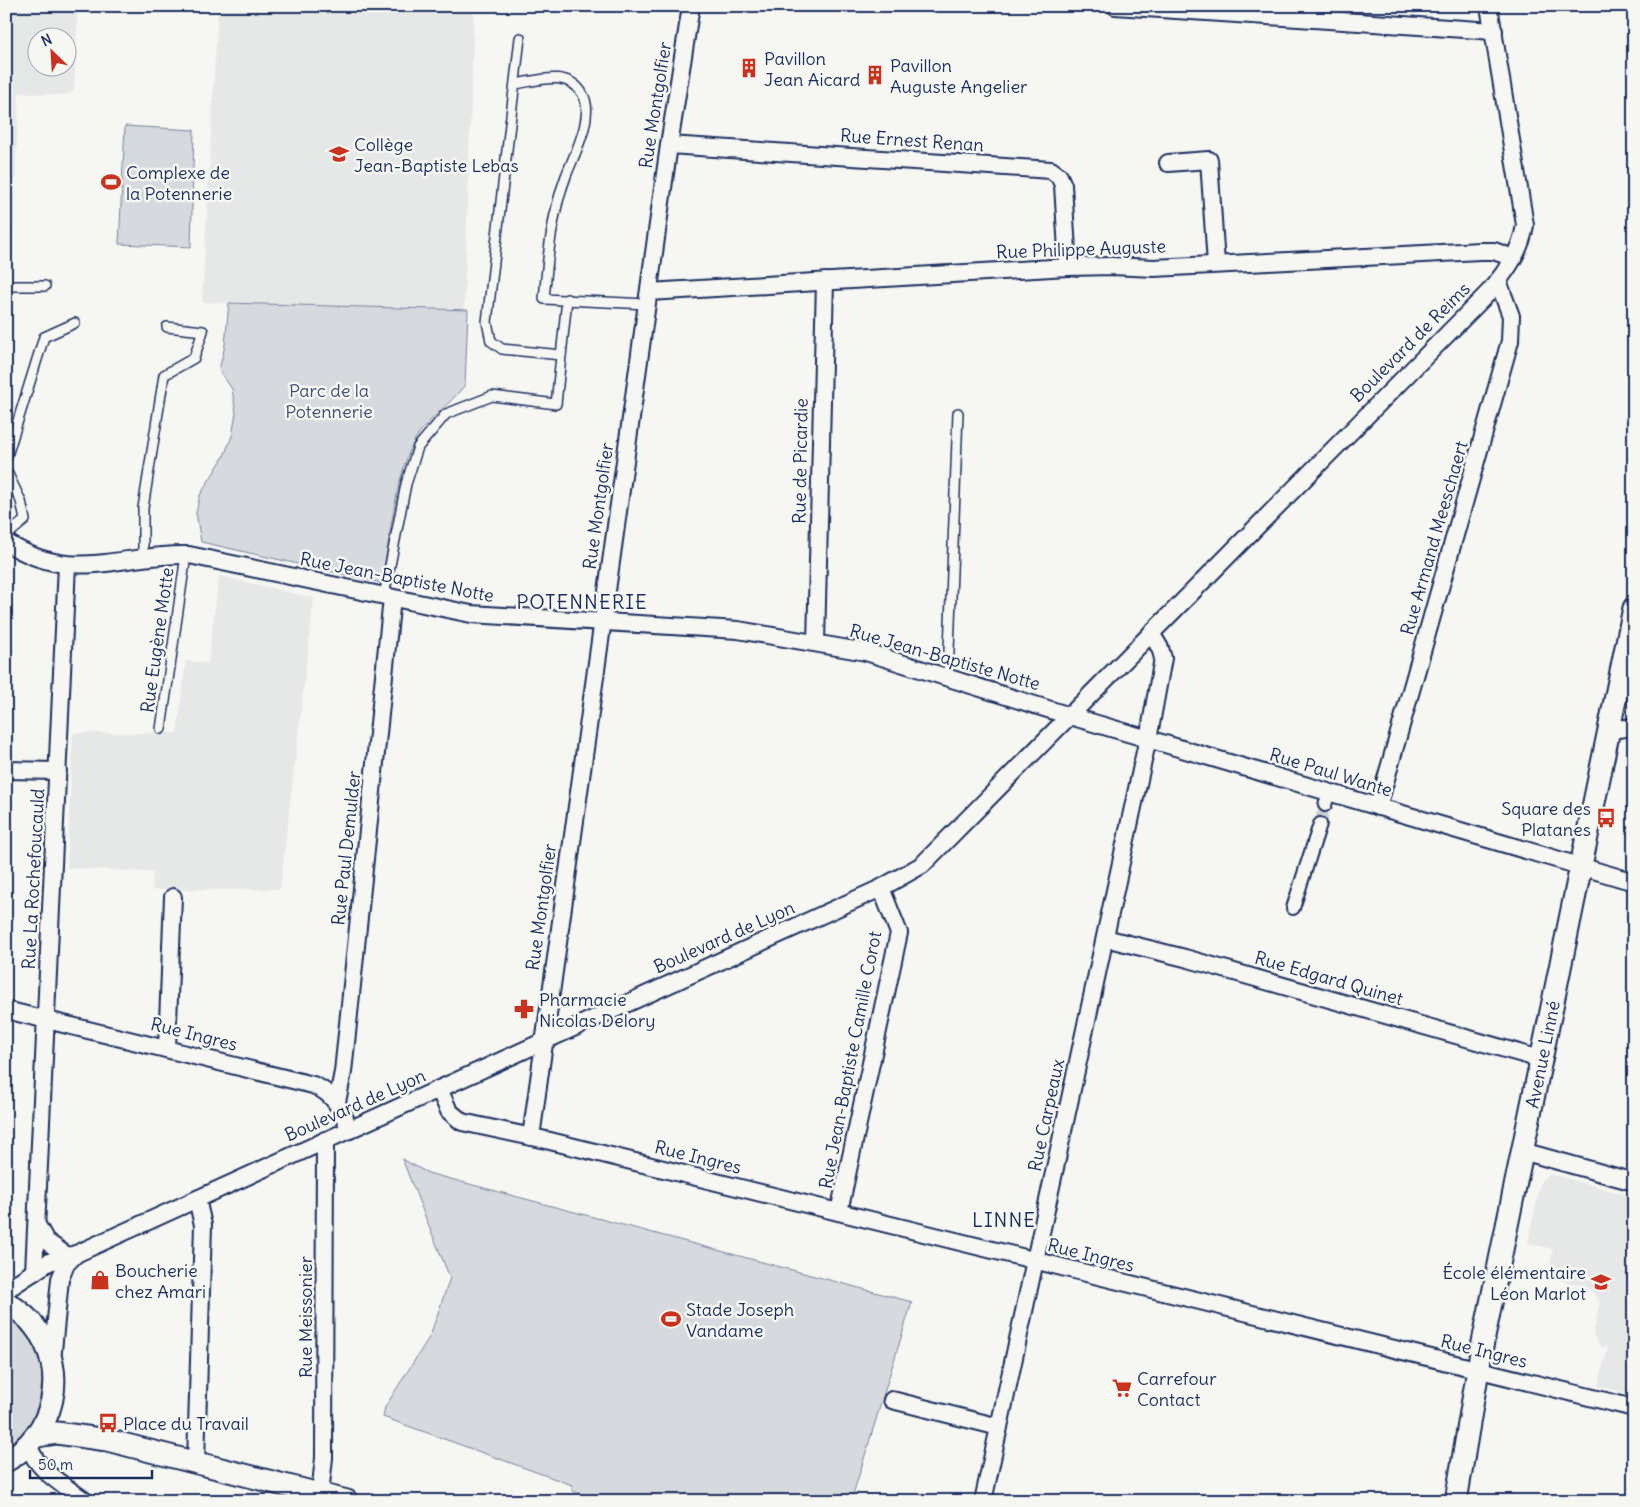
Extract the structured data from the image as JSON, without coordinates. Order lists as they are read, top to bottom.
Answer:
{
  "streets": {
    "street": [
      "Rue Montgolfier",
      "Rue Ernest Renan",
      "Rue Philippe Auguste",
      "Boulevard de Reims",
      "Rue de Picardie",
      "Rue Armand Meeschaert",
      "Rue Jean-Baptiste Notte",
      "Rue Paul Wante",
      "Rue Paul Demulder",
      "Rue La Rochefoucauld",
      "Boulevard de Lyon",
      "Rue Edgard Quinet",
      "Rue Ingres",
      "Avenue Linné",
      "Rue Jean-Baptiste Camille Corot",
      "Rue Carpeaux",
      "Rue Meissonier"
    ],
    "lane": ["Rue Eugène Motte"]
  },
  "crossings": [
    ["Rue Montgolfier", "Rue Ernest Renan"],
    ["Rue Montgolfier", "Rue Philippe Auguste"],
    ["Rue Montgolfier", "Rue Jean-Baptiste Notte"],
    ["Rue Montgolfier", "Boulevard de Lyon"],
    ["Rue Montgolfier", "Rue Ingres"],
    ["Rue Ernest Renan", "Rue Philippe Auguste"],
    ["Rue Philippe Auguste", "Boulevard de Reims"],
    ["Rue Philippe Auguste", "Rue de Picardie"],
    ["Boulevard de Reims", "Rue Armand Meeschaert"],
    ["Boulevard de Reims", "Rue Jean-Baptiste Notte"],
    ["Boulevard de Reims", "Rue Paul Wante"],
    ["Boulevard de Reims", "Boulevard de Lyon"],
    ["Rue de Picardie", "Rue Jean-Baptiste Notte"],
    ["Rue Armand Meeschaert", "Rue Paul Wante"],
    ["Rue Jean-Baptiste Notte", "Rue Eugène Motte"],
    ["Rue Jean-Baptiste Notte", "Rue Paul Wante"],
    ["Rue Jean-Baptiste Notte", "Rue Paul Demulder"],
    ["Rue Jean-Baptiste Notte", "Rue La Rochefoucauld"],
    ["Rue Jean-Baptiste Notte", "Boulevard de Lyon"],
    ["Rue Paul Wante", "Boulevard de Lyon"],
    ["Rue Paul Wante", "Avenue Linné"],
    ["Rue Paul Wante", "Rue Carpeaux"],
    ["Rue Paul Demulder", "Rue Ingres"],
    ["Rue La Rochefoucauld", "Boulevard de Lyon"],
    ["Rue La Rochefoucauld", "Rue Ingres"],
    ["Boulevard de Lyon", "Rue Ingres"],
    ["Boulevard de Lyon", "Rue Jean-Baptiste Camille Corot"],
    ["Boulevard de Lyon", "Rue Meissonier"],
    ["Rue Edgard Quinet", "Avenue Linné"],
    ["Rue Edgard Quinet", "Rue Carpeaux"],
    ["Rue Ingres", "Avenue Linné"],
    ["Rue Ingres", "Rue Jean-Baptiste Camille Corot"],
    ["Rue Ingres", "Rue Carpeaux"]
  ],
  "districts": ["POTENNERIE", "LINNE"],
  "parks": ["Parc de la Potennerie"],
  "places": {
    "building": ["Pavillon Jean Aicard", "Pavillon Auguste Angelier"],
    "school or university": ["Collège Jean-Baptiste Lebas", "École élémentaire Léon Marlot"],
    "sports": ["Complexe de la Potennerie", "Stade Joseph Vandame"],
    "bus stop": ["Square des Platanes", "Place du Travail"],
    "pharmacy": ["Pharmacie Nicolas Delory"],
    "shop": ["Boucherie chez Amari"],
    "supermarket": ["Carrefour Contact"]
  },
  "scale_bar": "50 m",
  "north": "top left"
}
